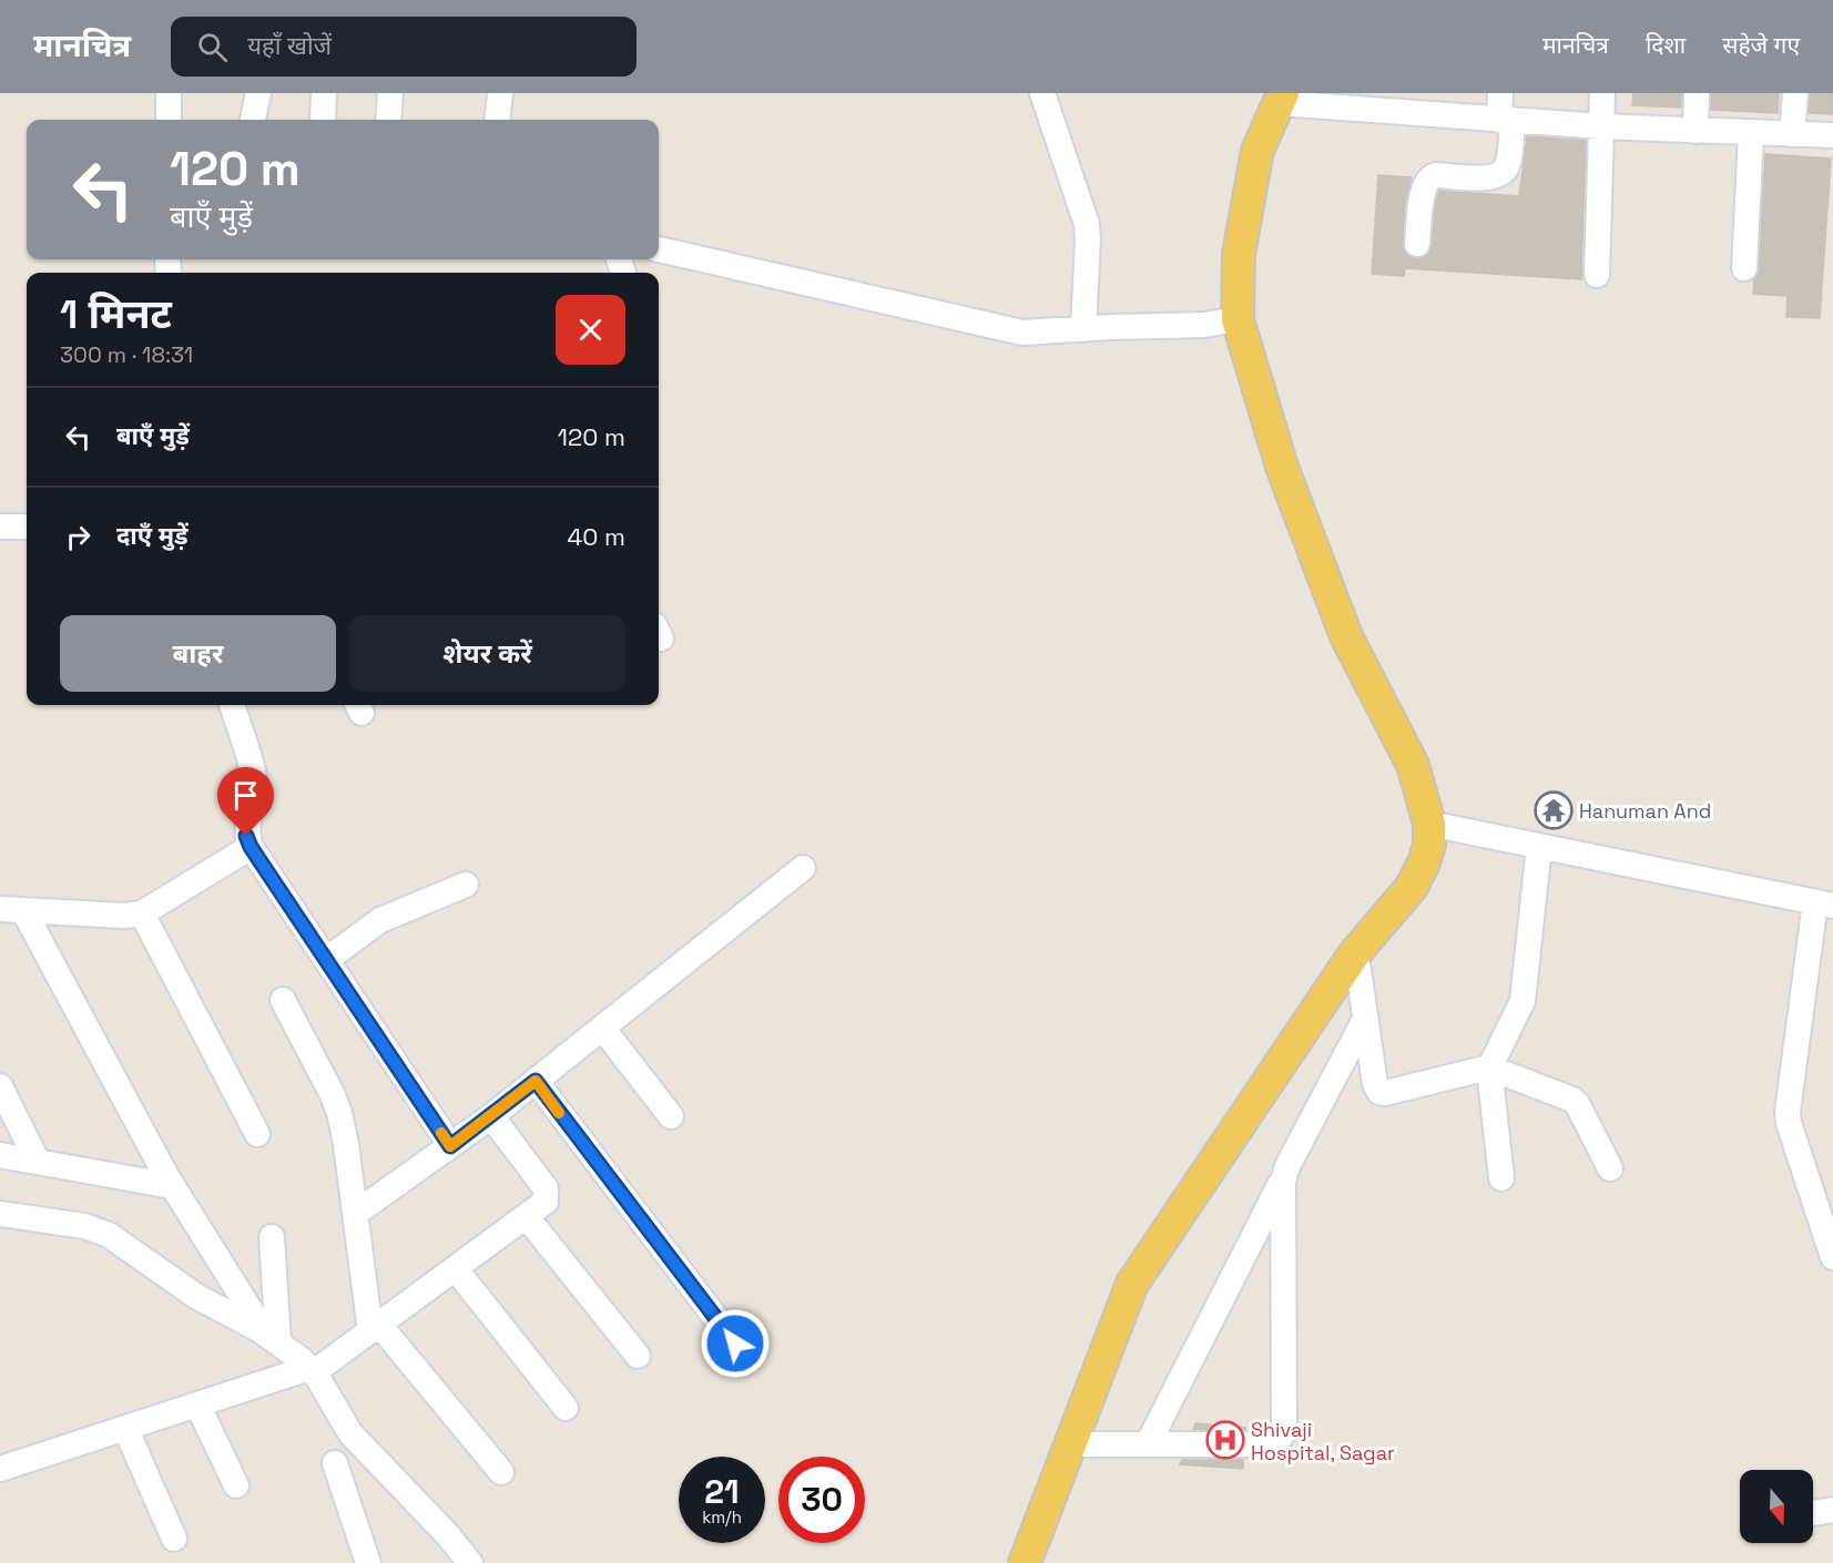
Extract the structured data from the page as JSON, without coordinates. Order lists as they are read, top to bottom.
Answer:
{
  "places": {
    "temple": ["Hanuman And"],
    "hospital": ["Shivaji Hospital, Sagar"]
  },
  "north": "bottom",
  "page": {
    "header": "मानचित्र",
    "search": "यहाँ खोजें",
    "nav": ["मानचित्र", "दिशा", "सहेजे गए"],
    "turn": ["120 m", "बाएँ मुड़ें"],
    "heading": ["1 मिनट", "300 m · 18:31"],
    "list": [
      {
        "name": "बाएँ मुड़ें",
        "value": "120 m"
      },
      {
        "name": "दाएँ मुड़ें",
        "value": "40 m"
      }
    ],
    "buttons": ["बाहर", "शेयर करें"],
    "speed": "21 km/h",
    "limit": "30"
  }
}
